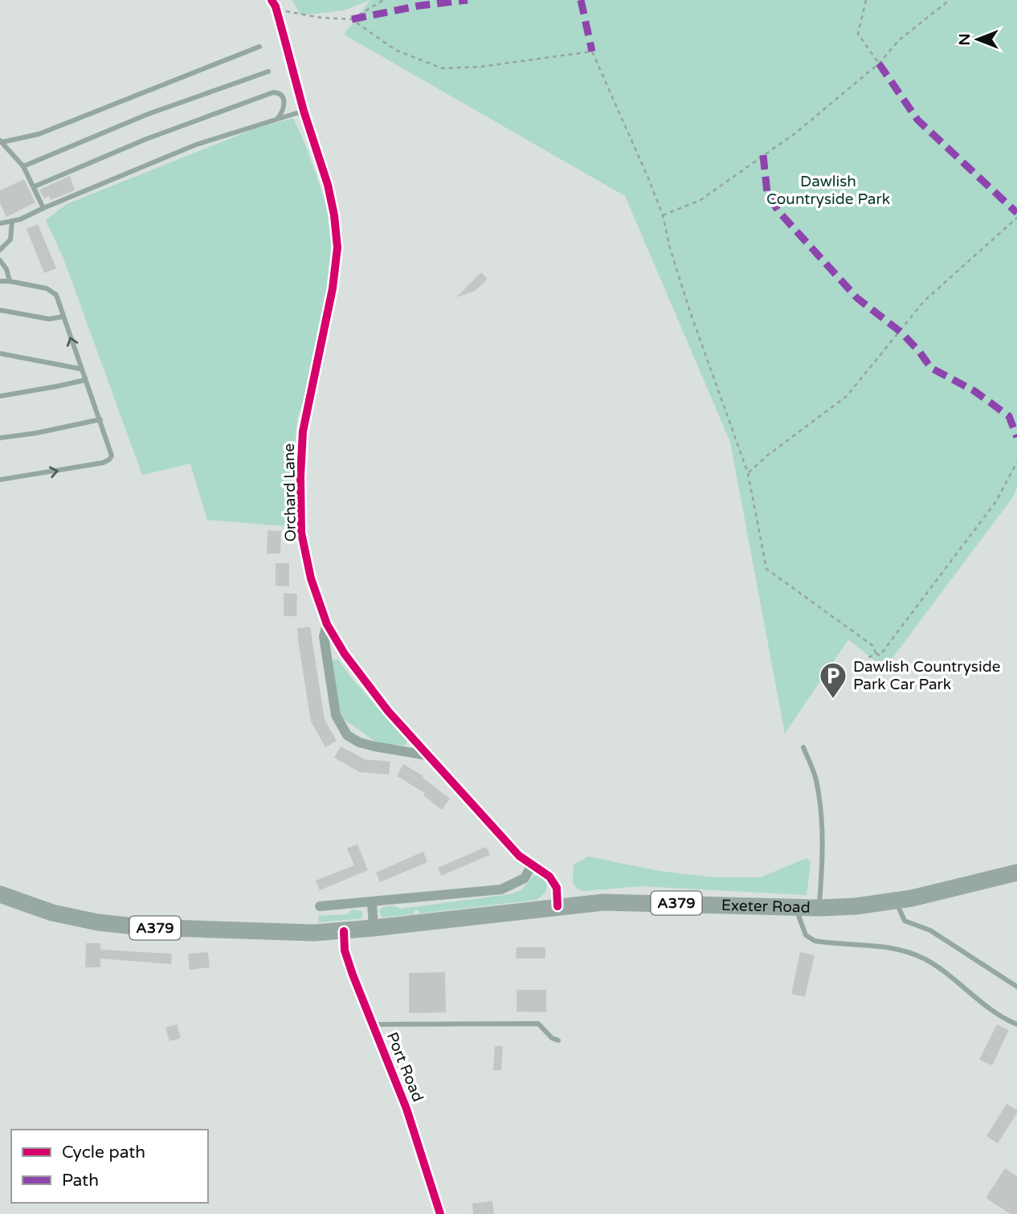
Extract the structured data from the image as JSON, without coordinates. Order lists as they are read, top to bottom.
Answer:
{
  "streets": {
    "main road": ["A379", "Exeter Road"],
    "street": ["Orchard Lane", "Port Road"]
  },
  "crossings": [
    ["Orchard Lane", "Exeter Road"],
    ["A379", "Exeter Road"],
    ["A379", "Port Road"],
    ["Exeter Road", "Port Road"]
  ],
  "parks": ["Dawlish Countryside Park"],
  "places": {
    "parking": ["Dawlish Countryside Park Car Park"]
  },
  "legend": ["Cycle path", "Path"],
  "north": "left"
}
